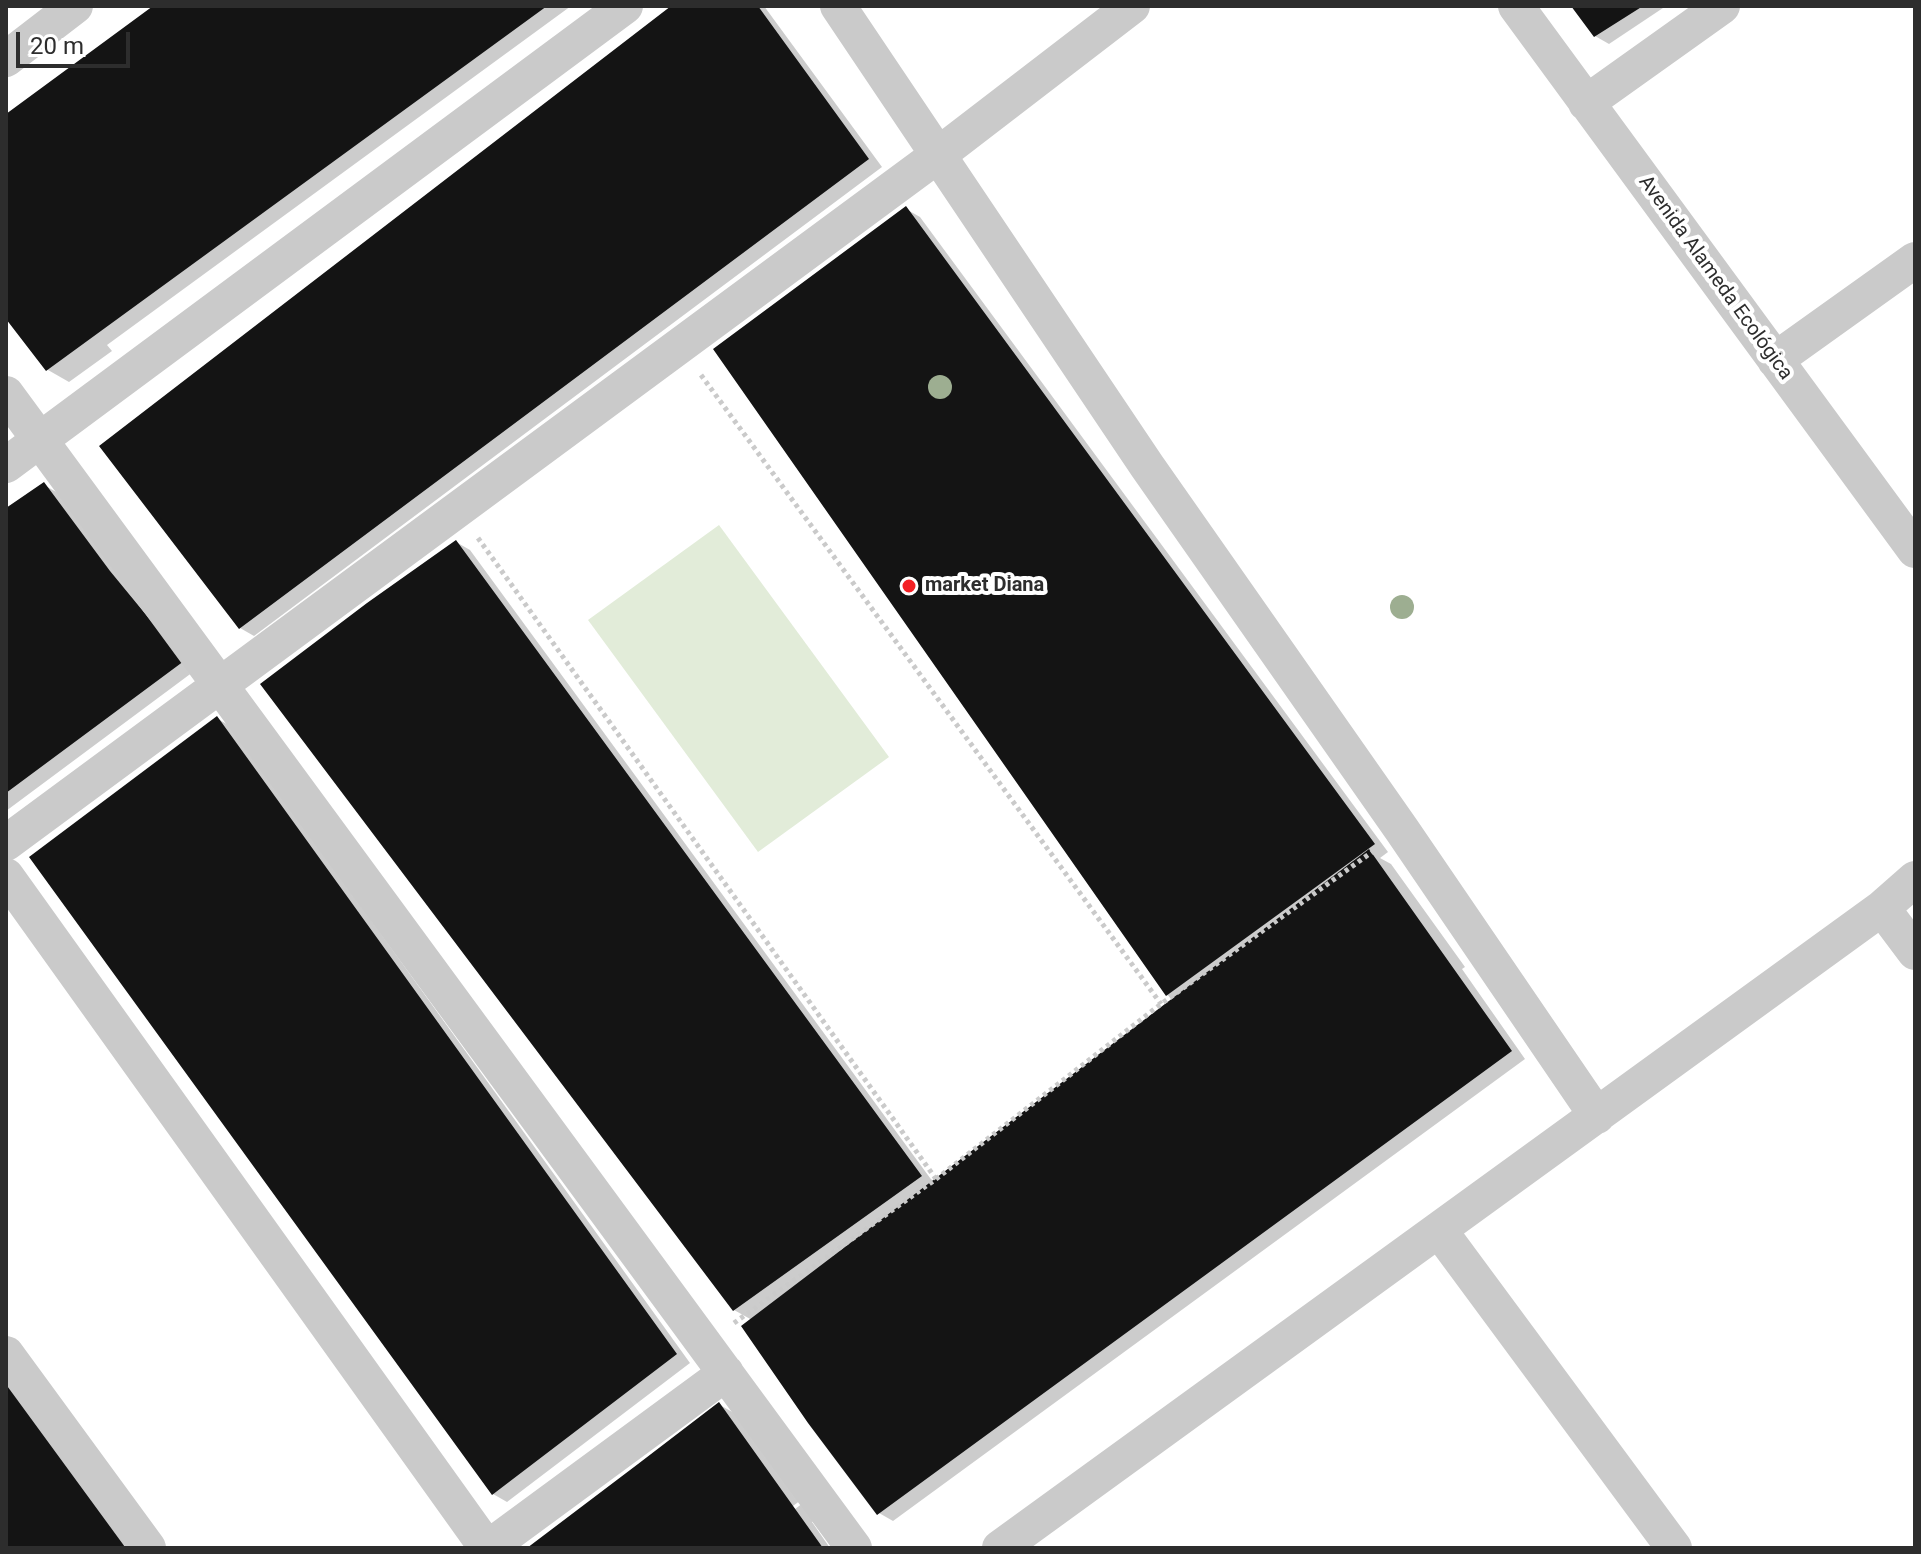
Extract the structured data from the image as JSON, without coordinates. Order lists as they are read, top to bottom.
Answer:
{
  "streets": {
    "street": ["Avenida Alameda Ecológica"]
  },
  "places": ["market Diana"],
  "scale_bar": "20 m"
}
